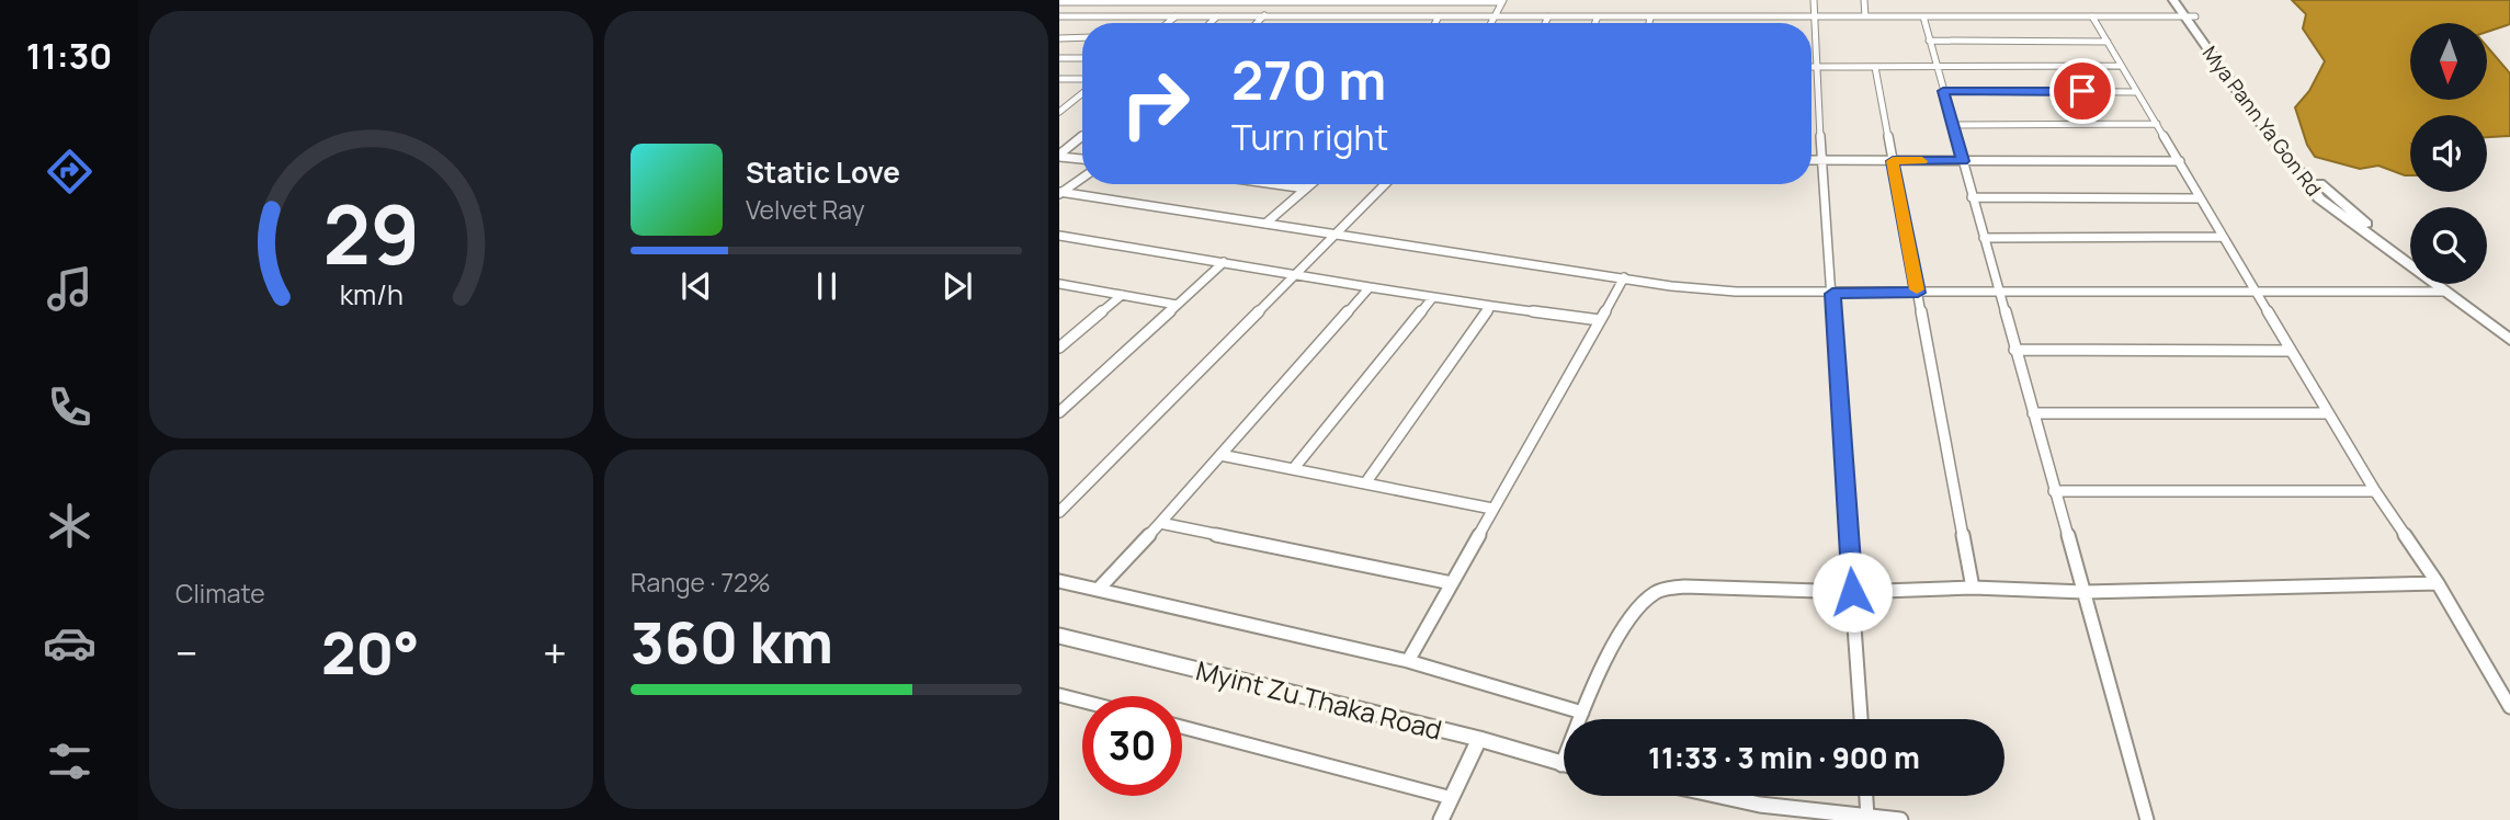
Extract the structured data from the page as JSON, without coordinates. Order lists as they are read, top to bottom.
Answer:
{
  "streets": {
    "main road": ["Mya Pann Ya Gon Rd"],
    "street": ["Myint Zu Thaka Road"]
  },
  "north": "bottom",
  "page": {
    "tabs": "11:30",
    "turn": ["270 m", "Turn right"],
    "song": ["Static Love", "Velvet Ray"],
    "tile": [
      "Climate",
      ["Range · 72%", "360 km"]
    ],
    "heat": ["−", "20°", "+"],
    "limit": "30",
    "trip": "11:33 · 3 min · 900 m",
    "gauge": ["29", "km/h"]
  }
}
